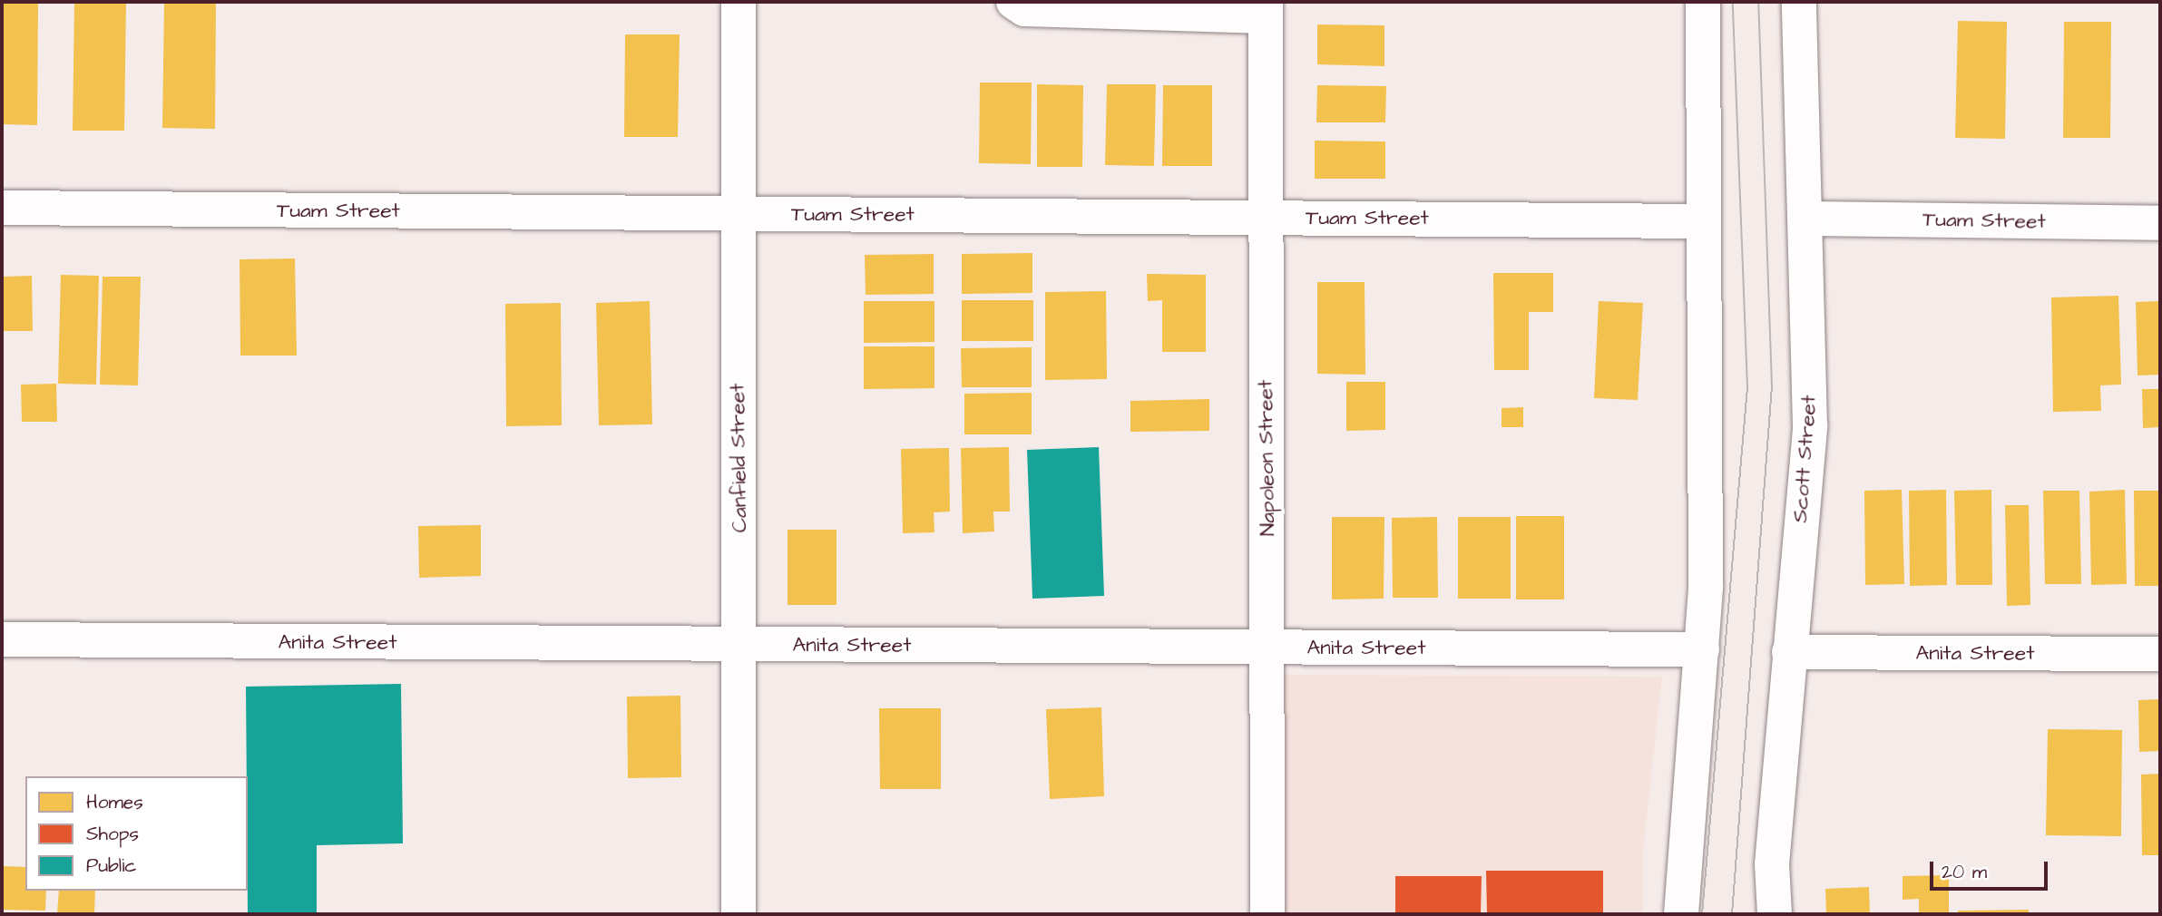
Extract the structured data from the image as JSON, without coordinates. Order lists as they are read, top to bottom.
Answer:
{
  "streets": {
    "street": [
      "Tuam Street",
      "Canfield Street",
      "Napoleon Street",
      "Scott Street",
      "Anita Street"
    ]
  },
  "crossings": [
    ["Tuam Street", "Canfield Street"],
    ["Tuam Street", "Napoleon Street"],
    ["Tuam Street", "Scott Street"],
    ["Canfield Street", "Anita Street"],
    ["Napoleon Street", "Anita Street"],
    ["Scott Street", "Anita Street"]
  ],
  "legend": ["Homes", "Shops", "Public"],
  "scale_bar": "20 m"
}
